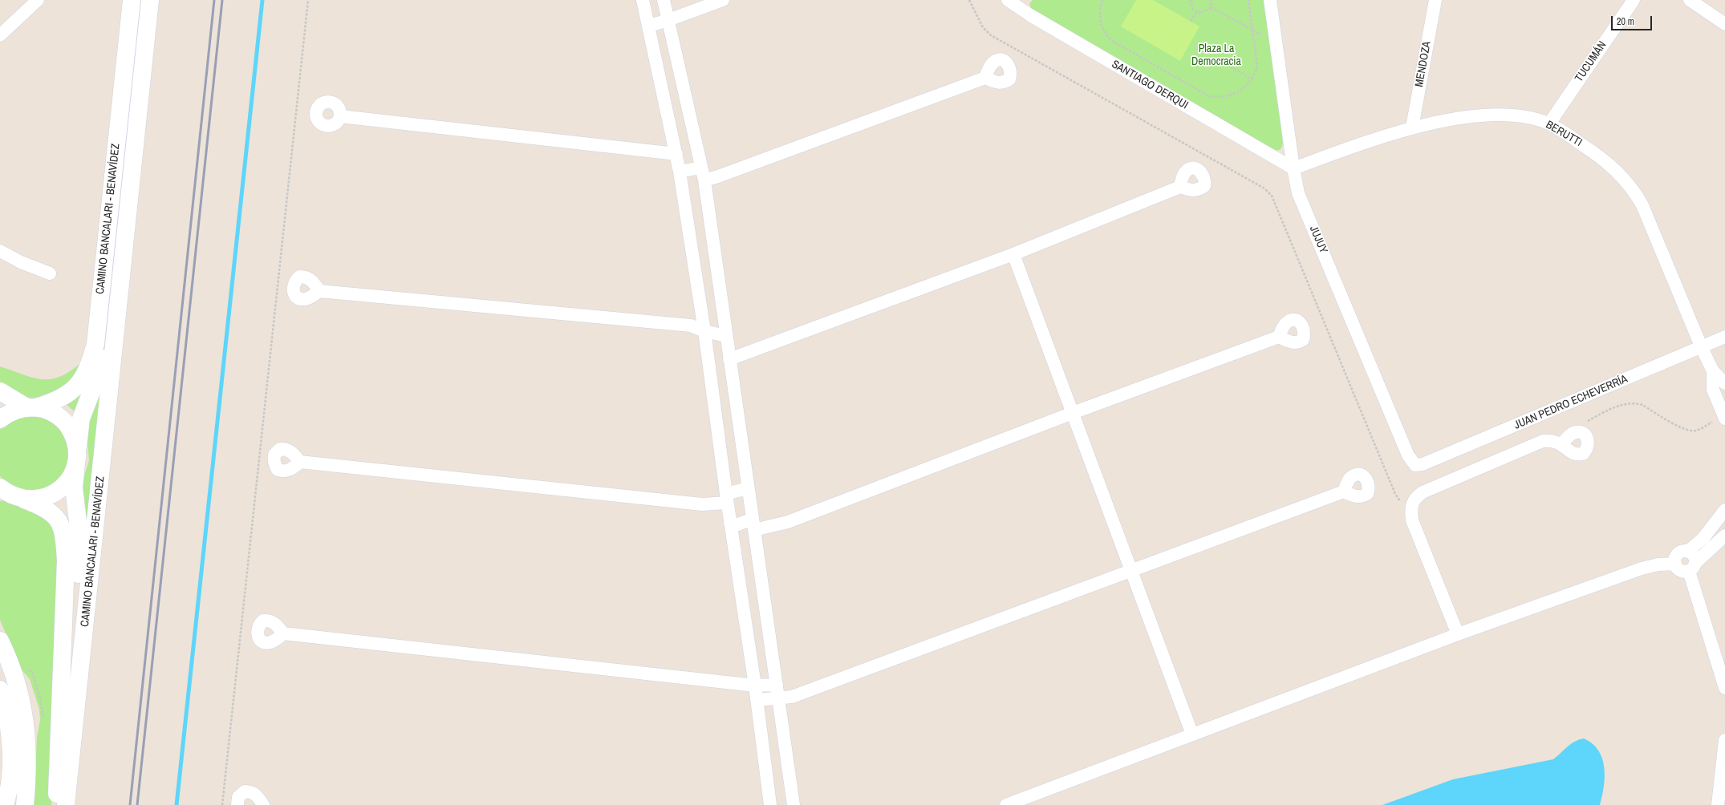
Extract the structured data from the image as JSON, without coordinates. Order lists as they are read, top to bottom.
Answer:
{
  "streets": {
    "main road": ["CAMINO BANCALARI - BENAVÍDEZ"],
    "street": [
      "TUCUMÁN",
      "MENDOZA",
      "SANTIAGO DERQUI",
      "BERUTTI",
      "JUJUY",
      "JUAN PEDRO ECHEVERRÍA"
    ]
  },
  "crossings": [
    ["TUCUMÁN", "BERUTTI"],
    ["MENDOZA", "BERUTTI"],
    ["SANTIAGO DERQUI", "BERUTTI"],
    ["SANTIAGO DERQUI", "JUJUY"],
    ["BERUTTI", "JUJUY"],
    ["BERUTTI", "JUAN PEDRO ECHEVERRÍA"],
    ["JUJUY", "JUAN PEDRO ECHEVERRÍA"]
  ],
  "parks": ["Plaza La Democracia"],
  "scale_bar": "20 m"
}
